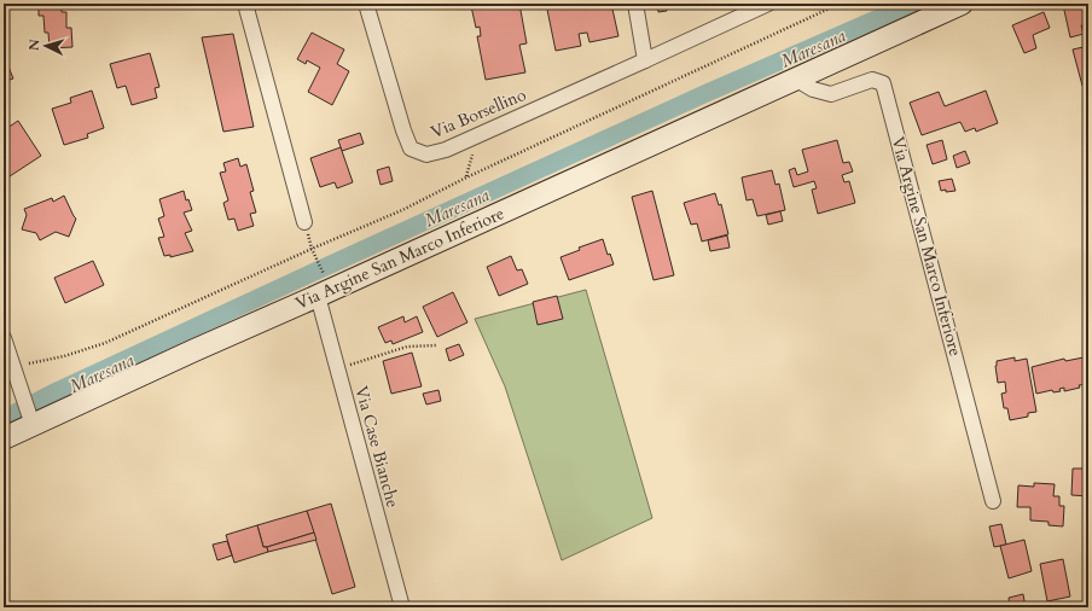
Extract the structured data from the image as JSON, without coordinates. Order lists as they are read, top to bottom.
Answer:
{
  "streets": {
    "street": ["Via Borsellino", "Via Argine San Marco Inferiore", "Via Case Bianche"]
  },
  "crossings": [
    ["Via Argine San Marco Inferiore", "Via Case Bianche"]
  ],
  "water": ["Maresana"],
  "north": "left"
}
